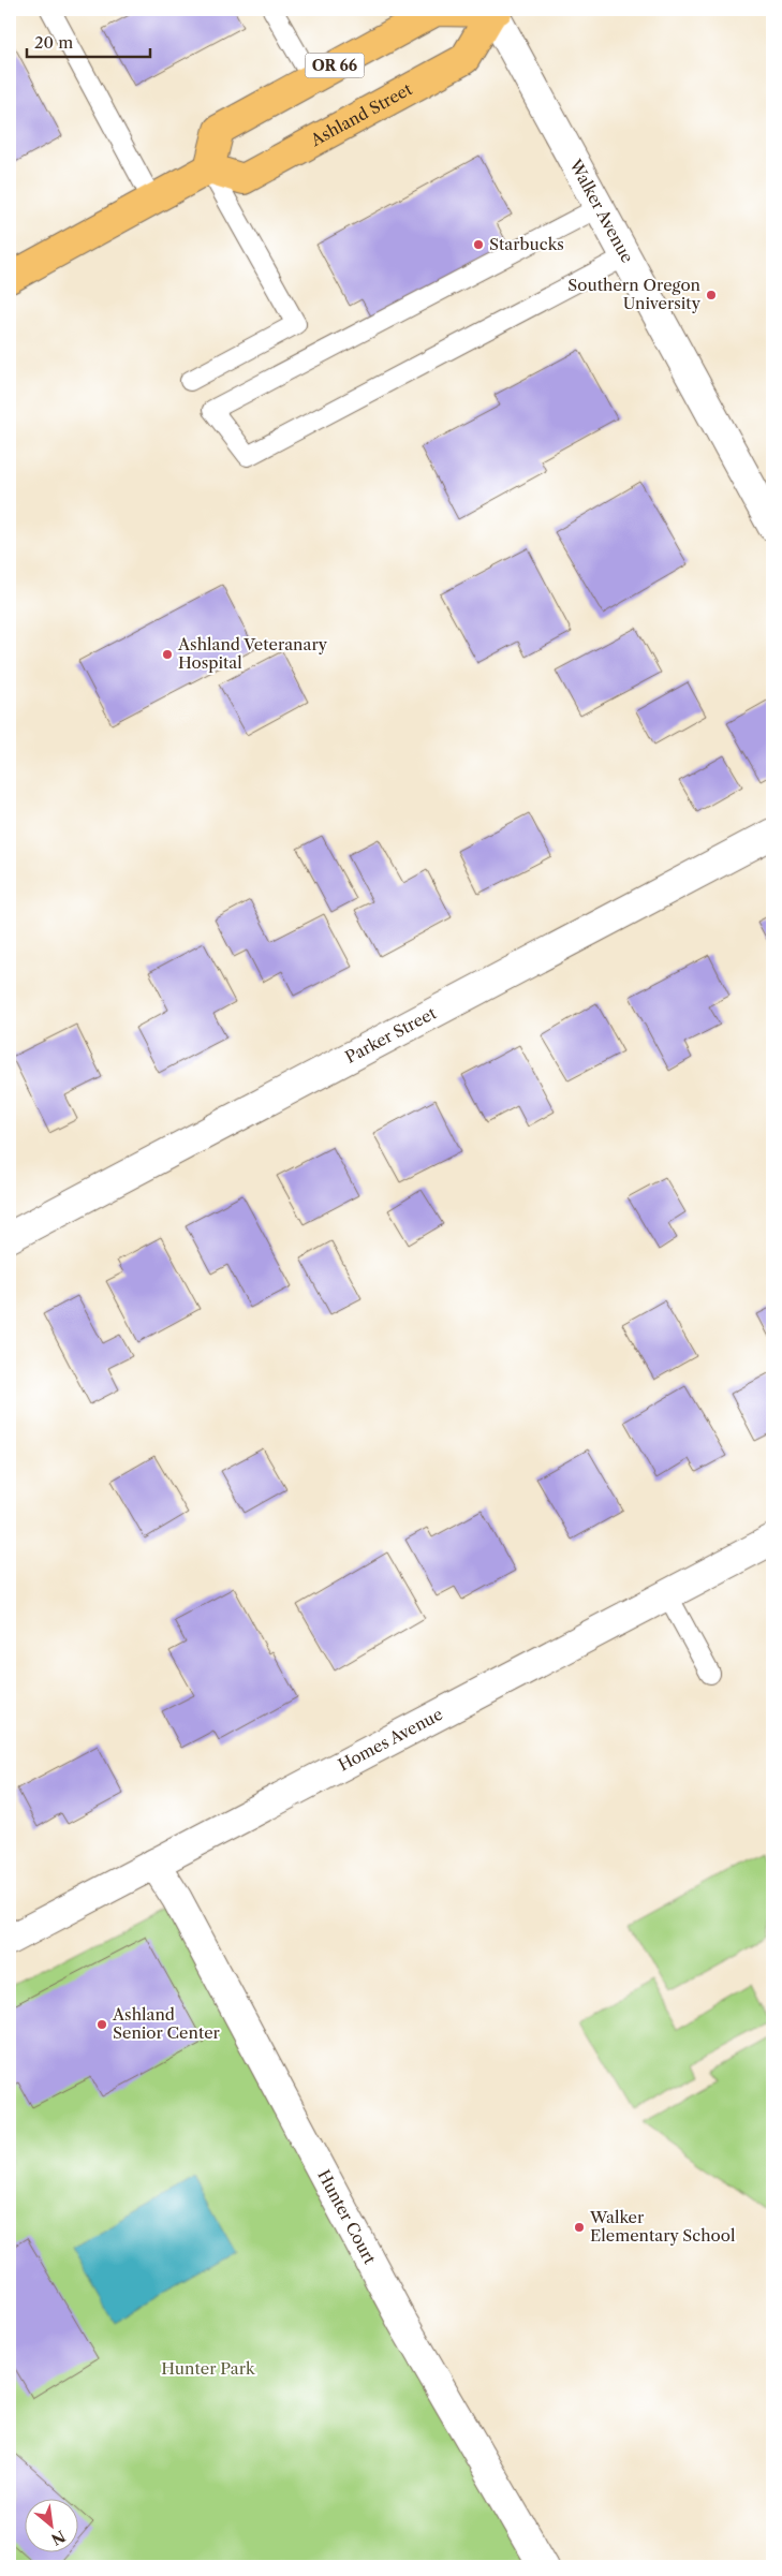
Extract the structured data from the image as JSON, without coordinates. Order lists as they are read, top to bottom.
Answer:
{
  "streets": {
    "main road": ["OR 66", "Ashland Street"],
    "street": [
      "Walker Avenue",
      "Parker Street",
      "Homes Avenue",
      "Hunter Court"
    ]
  },
  "crossings": [
    ["OR 66", "Ashland Street"],
    ["OR 66", "Walker Avenue"],
    ["Ashland Street", "Walker Avenue"],
    ["Homes Avenue", "Hunter Court"]
  ],
  "parks": ["Hunter Park"],
  "places": [
    "Starbucks",
    "Southern Oregon University",
    "Ashland Veteranary Hospital",
    "Ashland Senior Center",
    "Walker Elementary School"
  ],
  "scale_bar": "20 m",
  "north": "bottom right"
}
